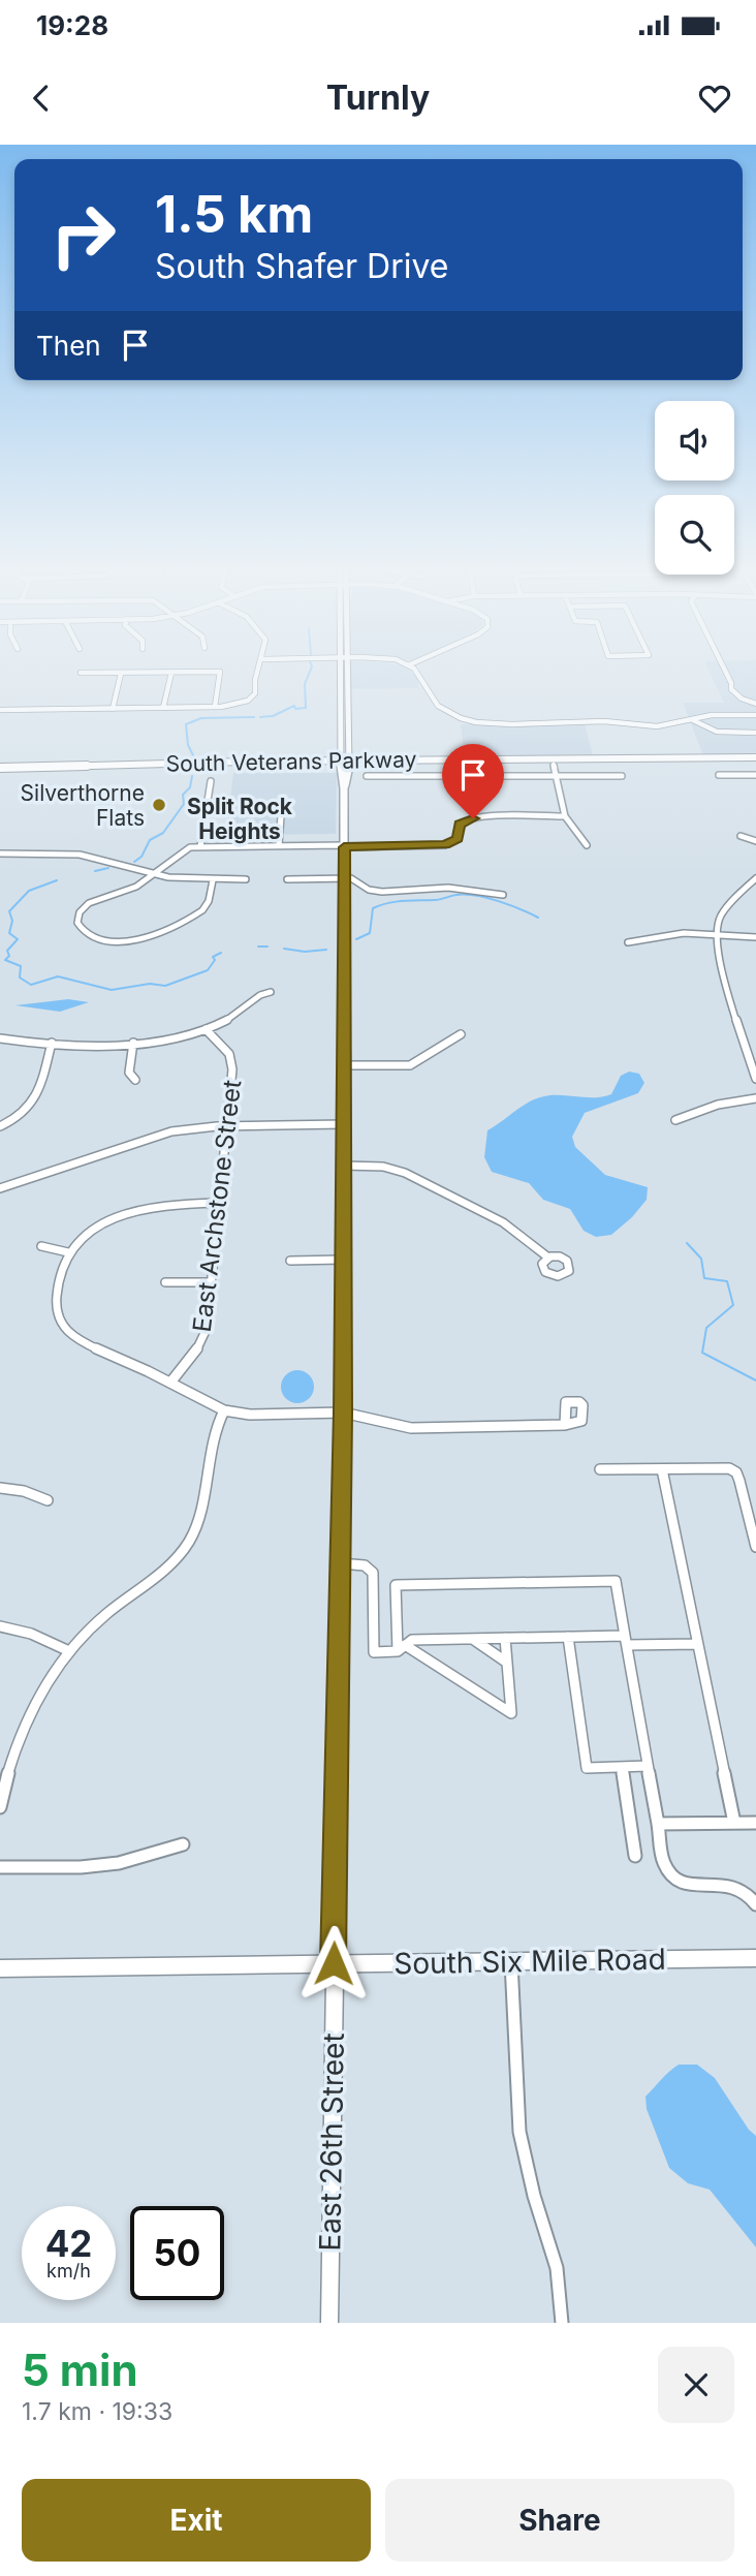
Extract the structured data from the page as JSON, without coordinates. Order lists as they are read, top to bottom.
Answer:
{
  "streets": {
    "highway": ["South Veterans Parkway"],
    "main road": ["South Six Mile Road", "East 26th Street"],
    "street": ["East Archstone Street"]
  },
  "crossings": [
    ["South Veterans Parkway", "East 26th Street"],
    ["South Six Mile Road", "East 26th Street"]
  ],
  "districts": ["Split Rock Heights"],
  "places": ["Silverthorne Flats"],
  "page": {
    "status": "19:28",
    "header": "Turnly",
    "turn": ["1.5 km", "South Shafer Drive"],
    "then": "Then",
    "speed": "42 km/h",
    "limit": "50",
    "heading": ["5 min", "1.7 km · 19:33"],
    "buttons": ["Exit", "Share"]
  }
}
